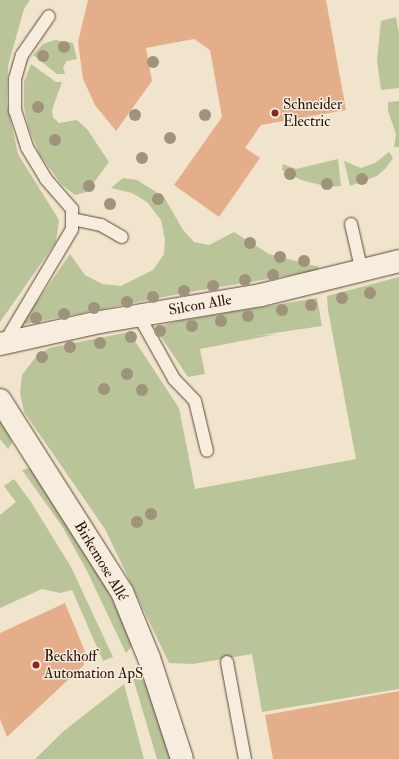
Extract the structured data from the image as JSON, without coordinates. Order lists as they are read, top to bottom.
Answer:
{
  "streets": {
    "street": ["Silcon Alle", "Birkemose Allé"]
  },
  "places": ["Schneider Electric", "Beckhoff Automation ApS"]
}
